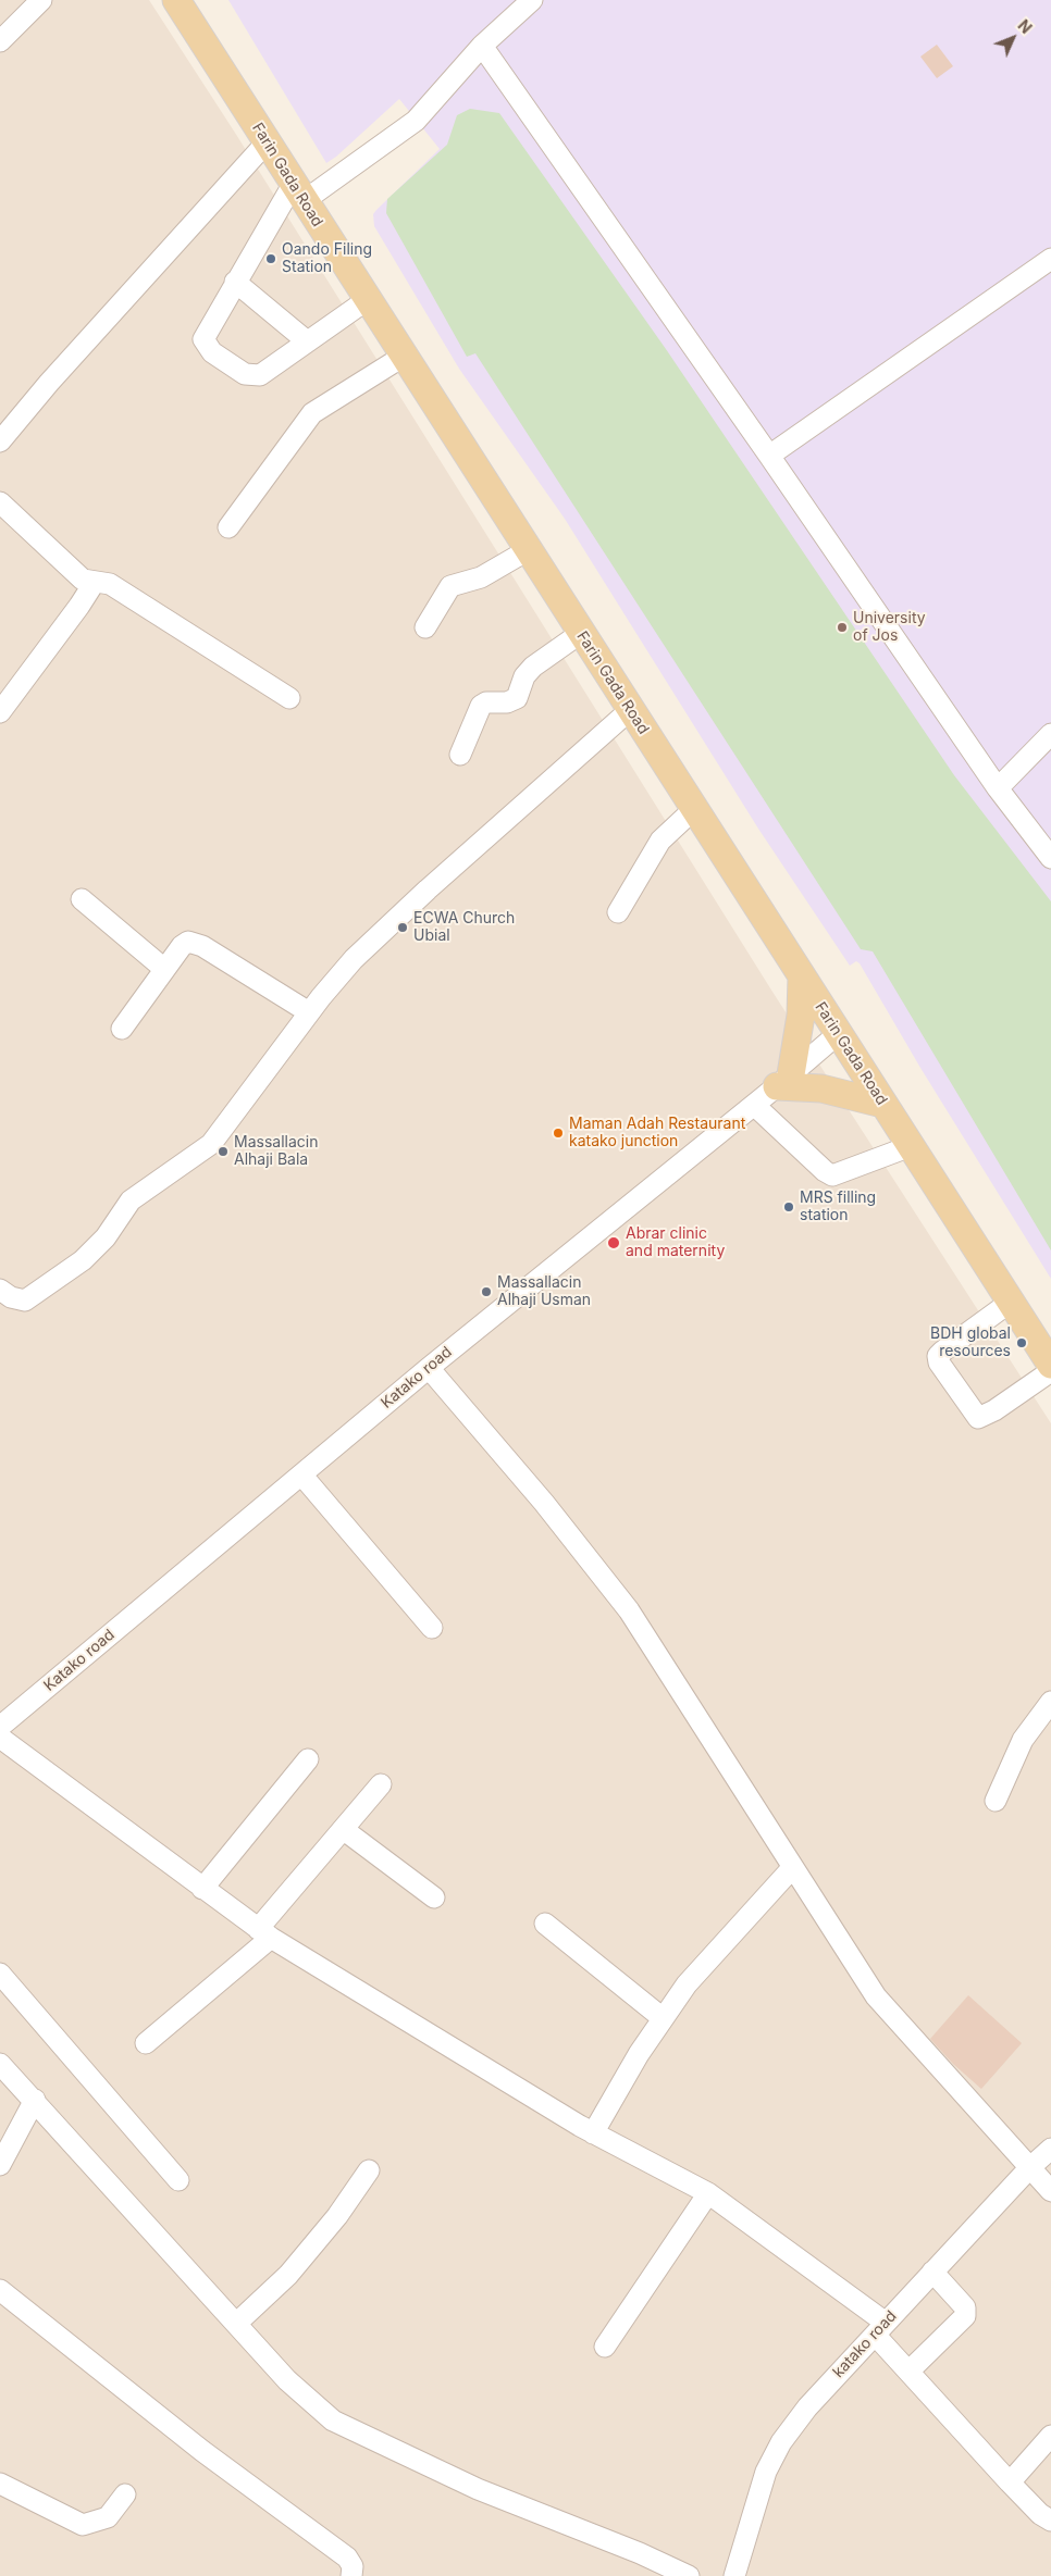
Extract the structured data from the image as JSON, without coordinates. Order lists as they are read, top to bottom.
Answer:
{
  "streets": {
    "main road": ["Farin Gada Road"],
    "street": ["Katako road", "katako road"]
  },
  "crossings": [
    ["Farin Gada Road", "Katako road"]
  ],
  "places": [
    "Oando Filing Station",
    "University of Jos",
    "ECWA Church Ubial",
    "Maman Adah Restaurant katako junction",
    "Massallacin Alhaji Bala",
    "MRS filling station",
    "Abrar clinic and maternity",
    "Massallacin Alhaji Usman",
    "BDH global resources"
  ],
  "north": "top right"
}
